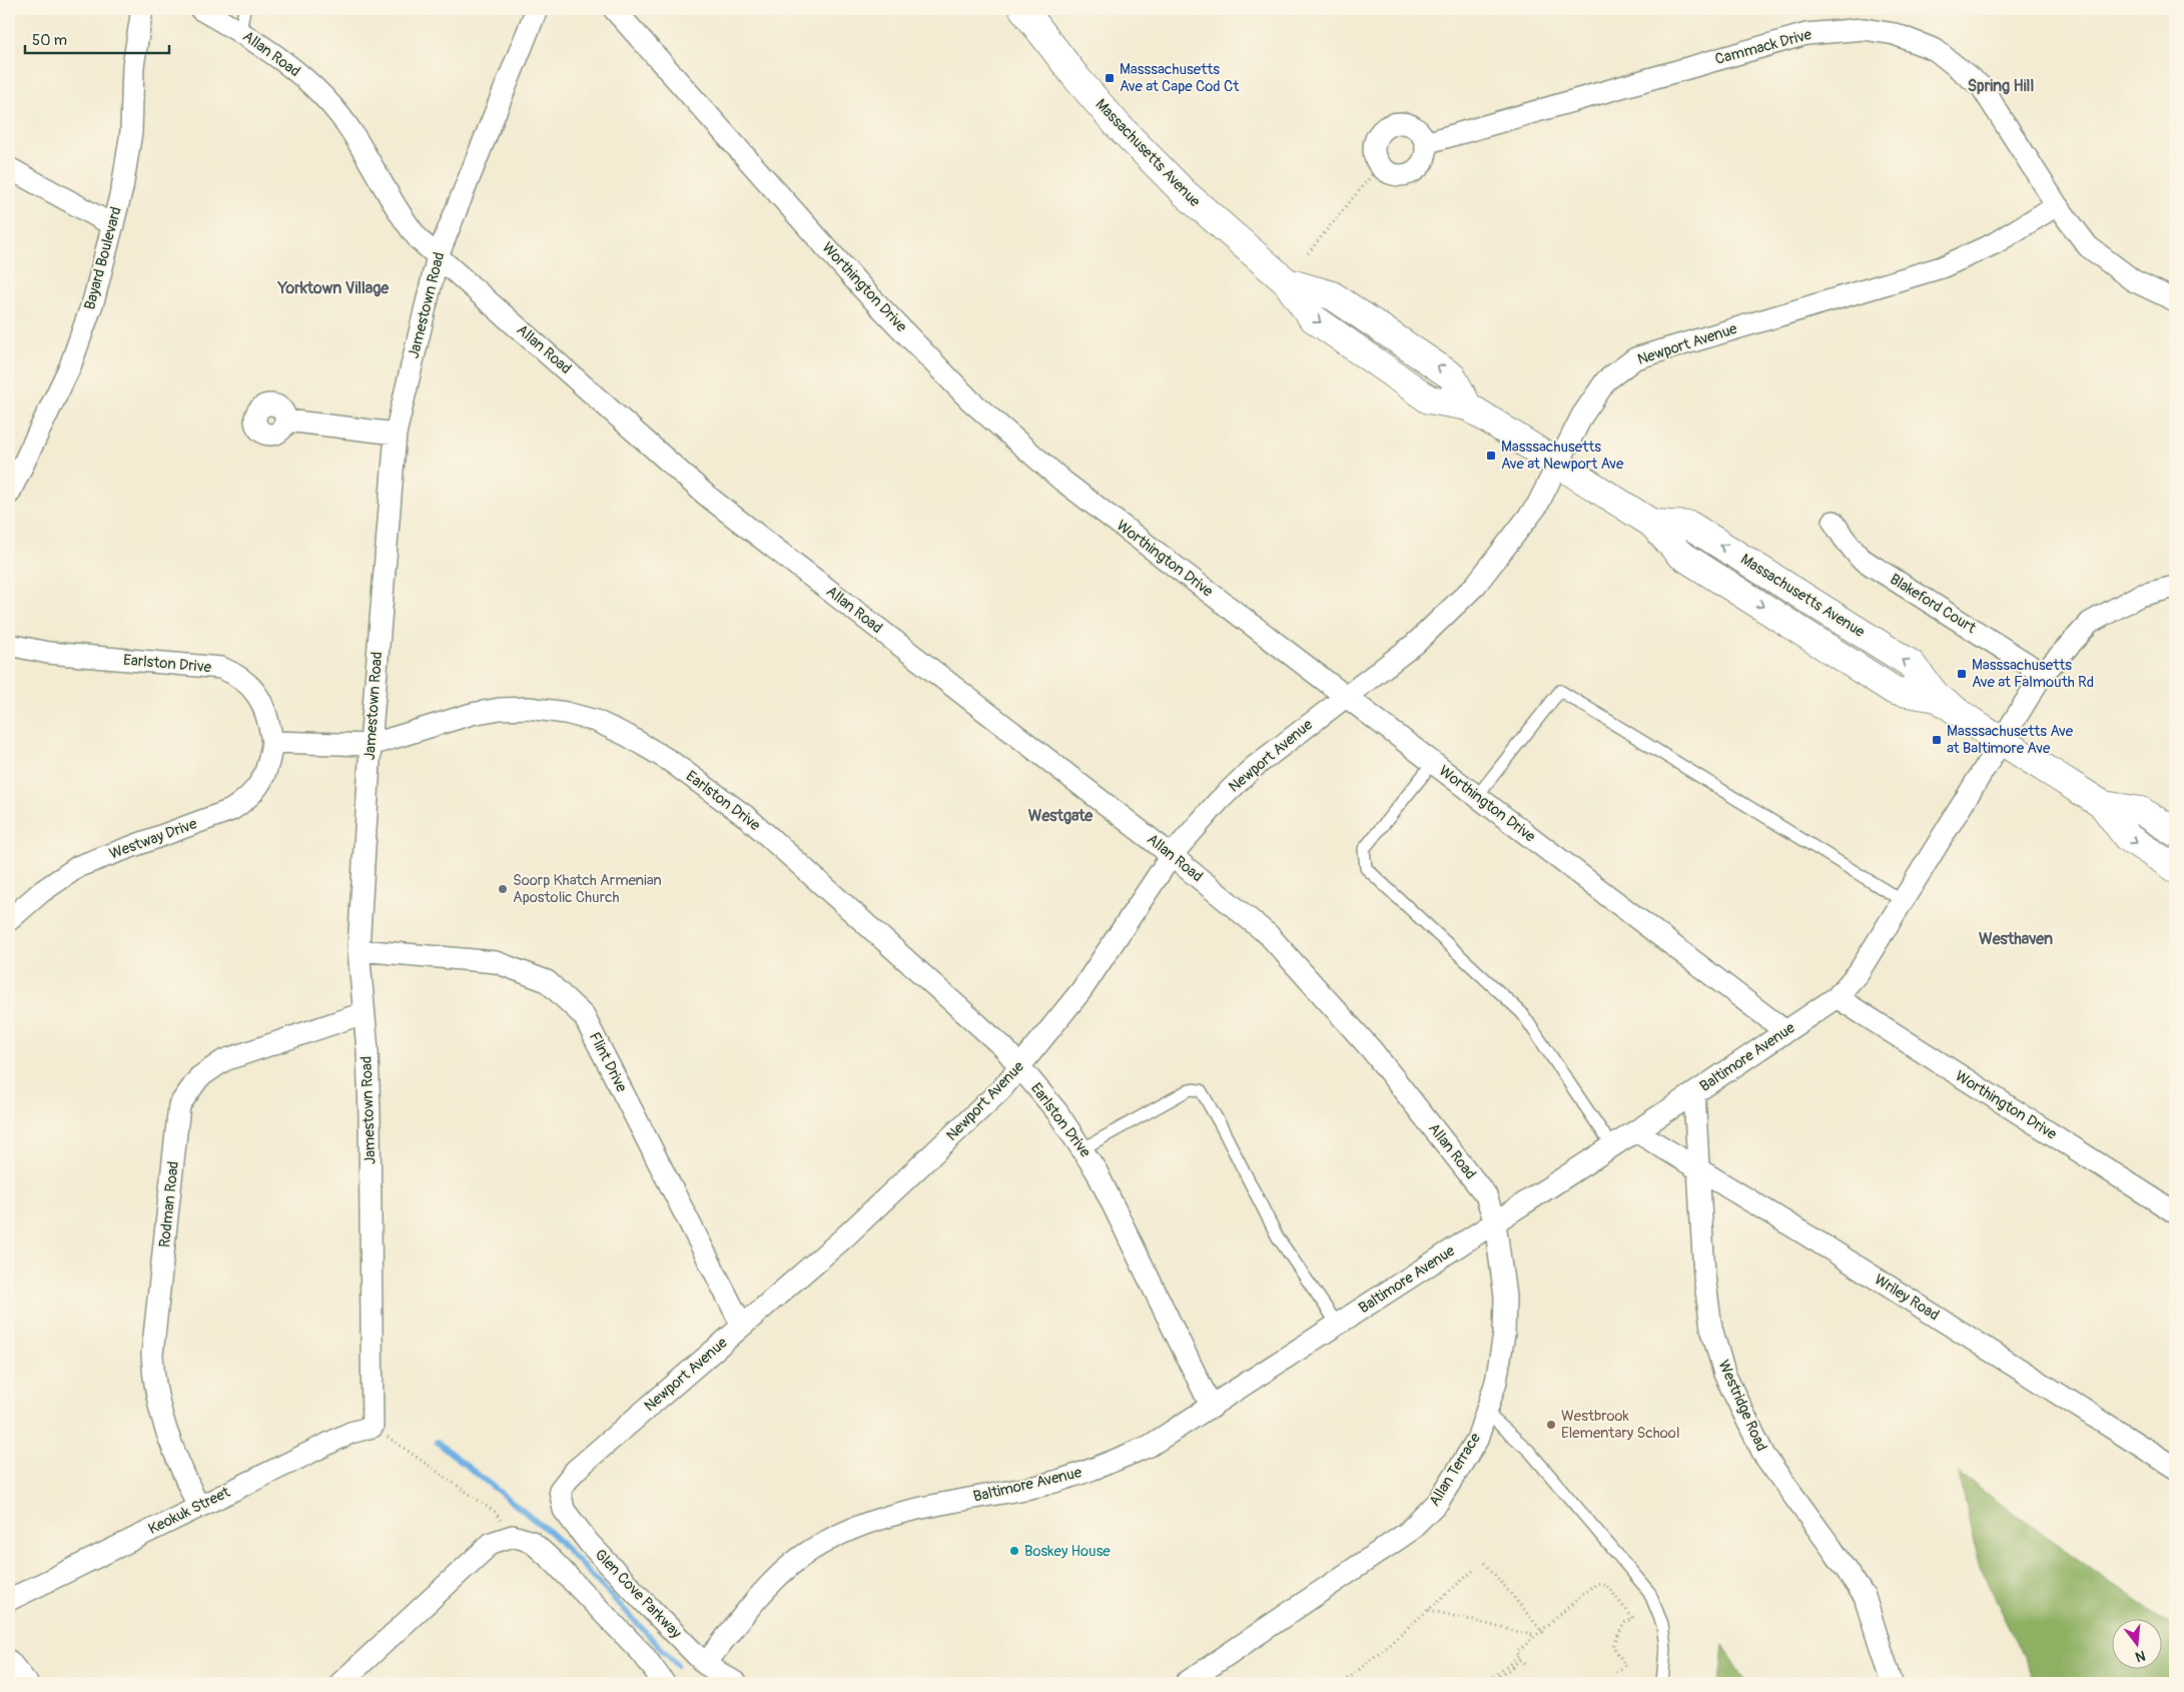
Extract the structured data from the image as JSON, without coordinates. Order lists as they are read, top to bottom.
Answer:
{
  "streets": {
    "main road": ["Massachusetts Avenue"],
    "street": [
      "Cammack Drive",
      "Allan Road",
      "Bayard Boulevard",
      "Worthington Drive",
      "Jamestown Road",
      "Newport Avenue",
      "Blakeford Court",
      "Earlston Drive",
      "Westway Drive",
      "Baltimore Avenue",
      "Flint Drive",
      "Rodman Road",
      "Wriley Road",
      "Westridge Road",
      "Allan Terrace",
      "Keokuk Street",
      "Glen Cove Parkway"
    ]
  },
  "crossings": [
    ["Cammack Drive", "Newport Avenue"],
    ["Allan Road", "Jamestown Road"],
    ["Allan Road", "Newport Avenue"],
    ["Allan Road", "Baltimore Avenue"],
    ["Allan Road", "Allan Terrace"],
    ["Massachusetts Avenue", "Newport Avenue"],
    ["Massachusetts Avenue", "Baltimore Avenue"],
    ["Worthington Drive", "Newport Avenue"],
    ["Worthington Drive", "Baltimore Avenue"],
    ["Jamestown Road", "Earlston Drive"],
    ["Jamestown Road", "Flint Drive"],
    ["Jamestown Road", "Rodman Road"],
    ["Jamestown Road", "Keokuk Street"],
    ["Newport Avenue", "Earlston Drive"],
    ["Newport Avenue", "Flint Drive"],
    ["Newport Avenue", "Glen Cove Parkway"],
    ["Blakeford Court", "Baltimore Avenue"],
    ["Earlston Drive", "Westway Drive"],
    ["Earlston Drive", "Baltimore Avenue"],
    ["Baltimore Avenue", "Wriley Road"],
    ["Baltimore Avenue", "Westridge Road"],
    ["Baltimore Avenue", "Allan Terrace"],
    ["Baltimore Avenue", "Glen Cove Parkway"],
    ["Rodman Road", "Keokuk Street"],
    ["Wriley Road", "Westridge Road"]
  ],
  "districts": [
    "Spring Hill",
    "Yorktown Village",
    "Westgate",
    "Westhaven"
  ],
  "places": {
    "transit": [
      "Masssachusetts Ave at Cape Cod Ct",
      "Masssachusetts Ave at Newport Ave",
      "Masssachusetts Ave at Falmouth Rd",
      "Masssachusetts Ave at Baltimore Ave"
    ],
    "other": ["Soorp Khatch Armenian Apostolic Church", "Westbrook Elementary School", "Boskey House"]
  },
  "scale_bar": "50 m",
  "north": "bottom"
}
